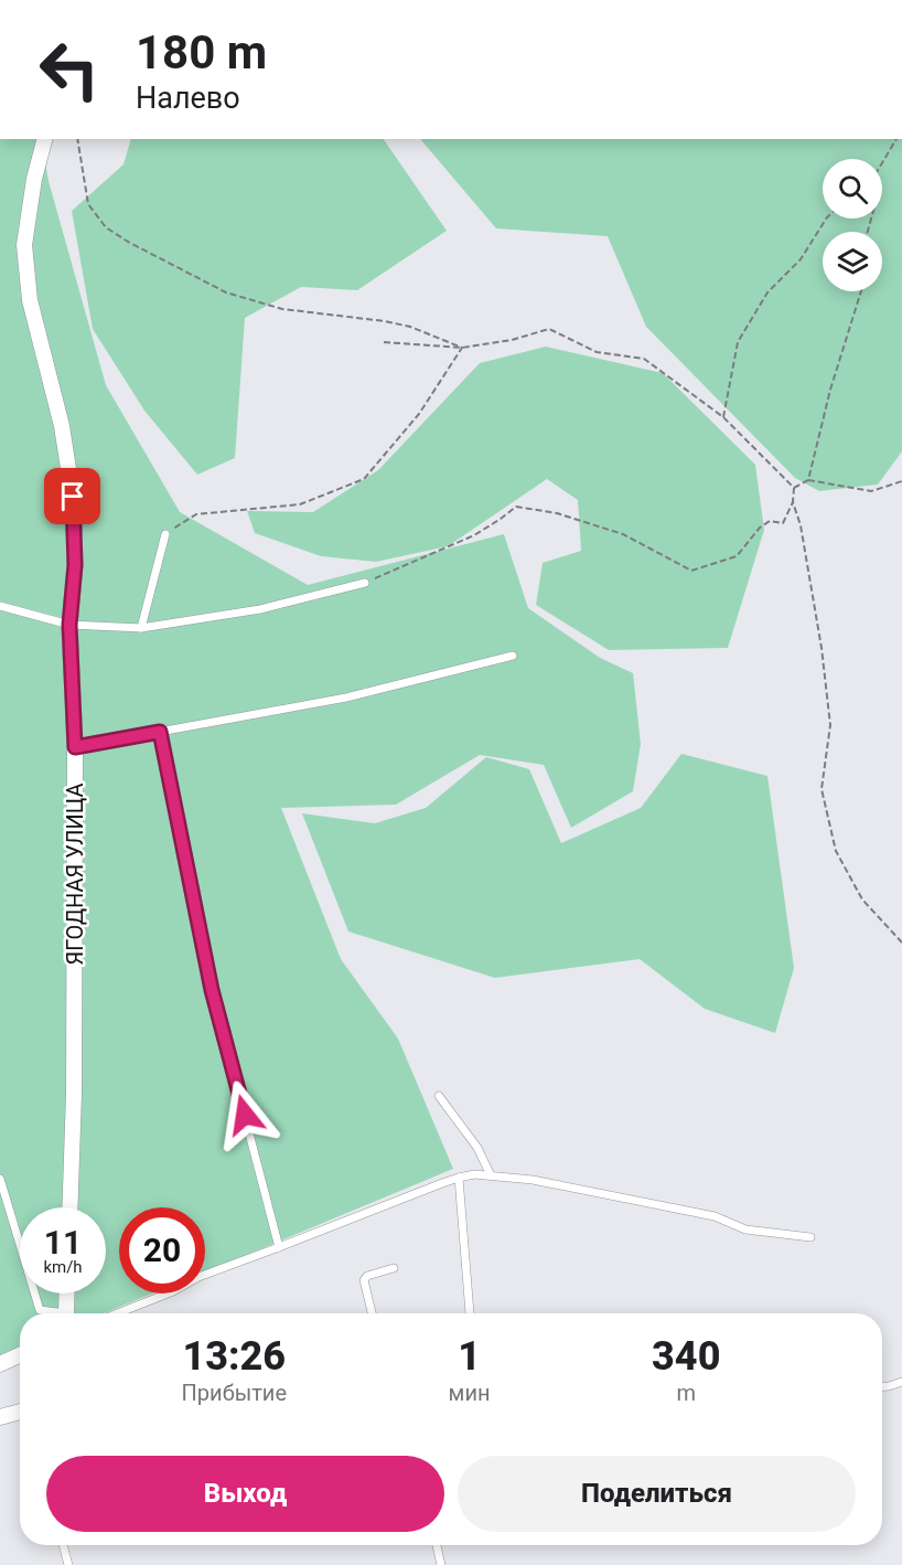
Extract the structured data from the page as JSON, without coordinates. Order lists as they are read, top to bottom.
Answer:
{
  "streets": {
    "street": ["ЯГОДНАЯ УЛИЦА"]
  },
  "page": {
    "turn": ["180 m", "Налево"],
    "speed": "11 km/h",
    "limit": "20",
    "eta": [
      "13:26",
      "Прибытие",
      "1",
      "мин",
      "340",
      "m"
    ],
    "buttons": ["Выход", "Поделиться"]
  }
}
